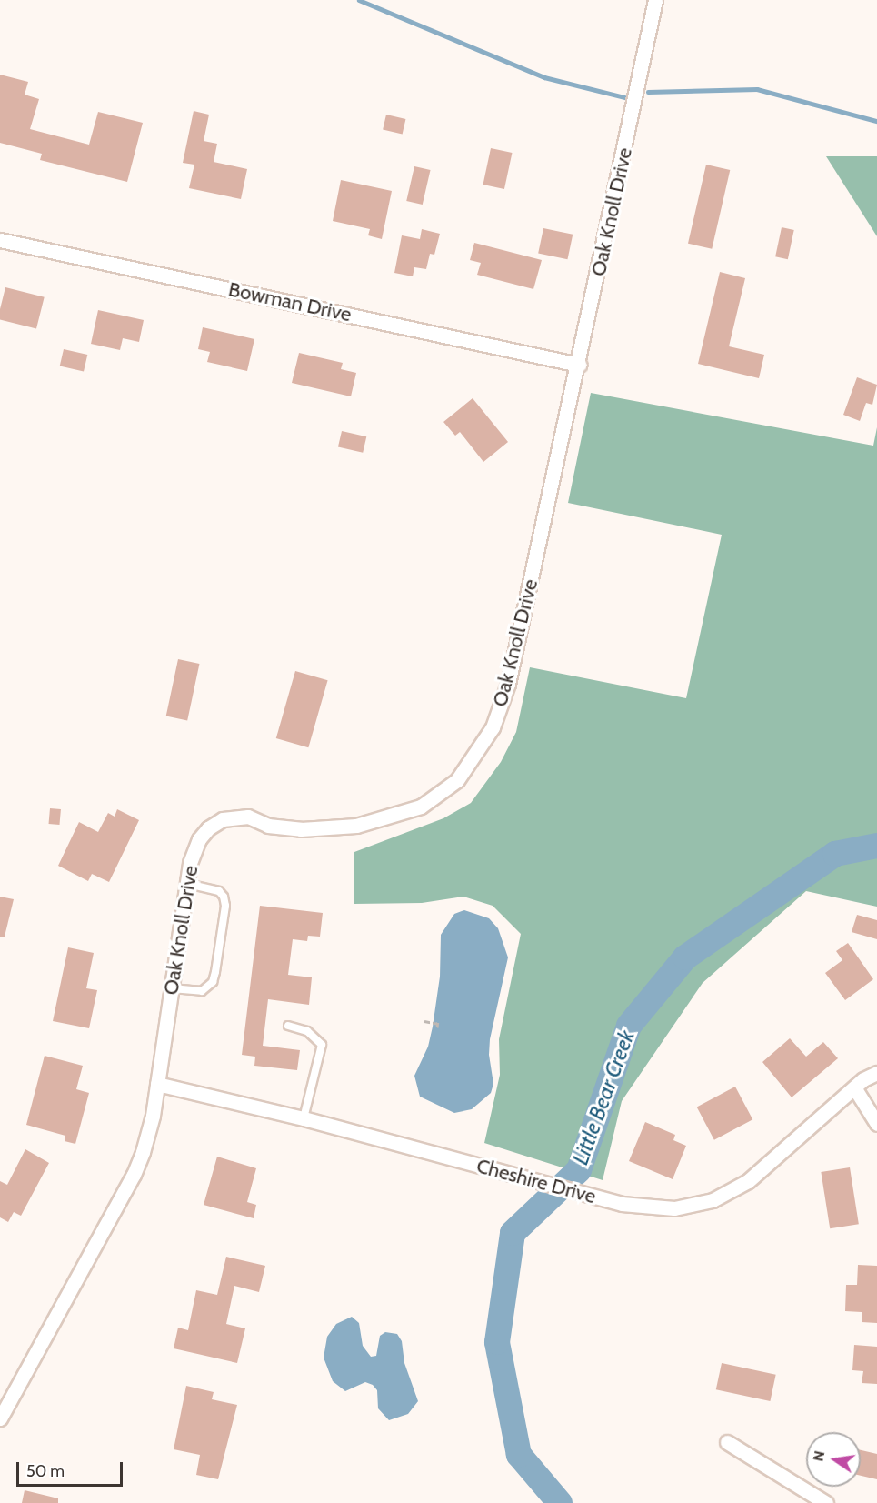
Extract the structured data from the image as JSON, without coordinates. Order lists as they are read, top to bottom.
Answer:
{
  "streets": {
    "street": ["Oak Knoll Drive", "Bowman Drive", "Cheshire Drive"]
  },
  "crossings": [
    ["Oak Knoll Drive", "Bowman Drive"],
    ["Oak Knoll Drive", "Cheshire Drive"]
  ],
  "water": ["Little Bear Creek"],
  "scale_bar": "50 m",
  "north": "left"
}
